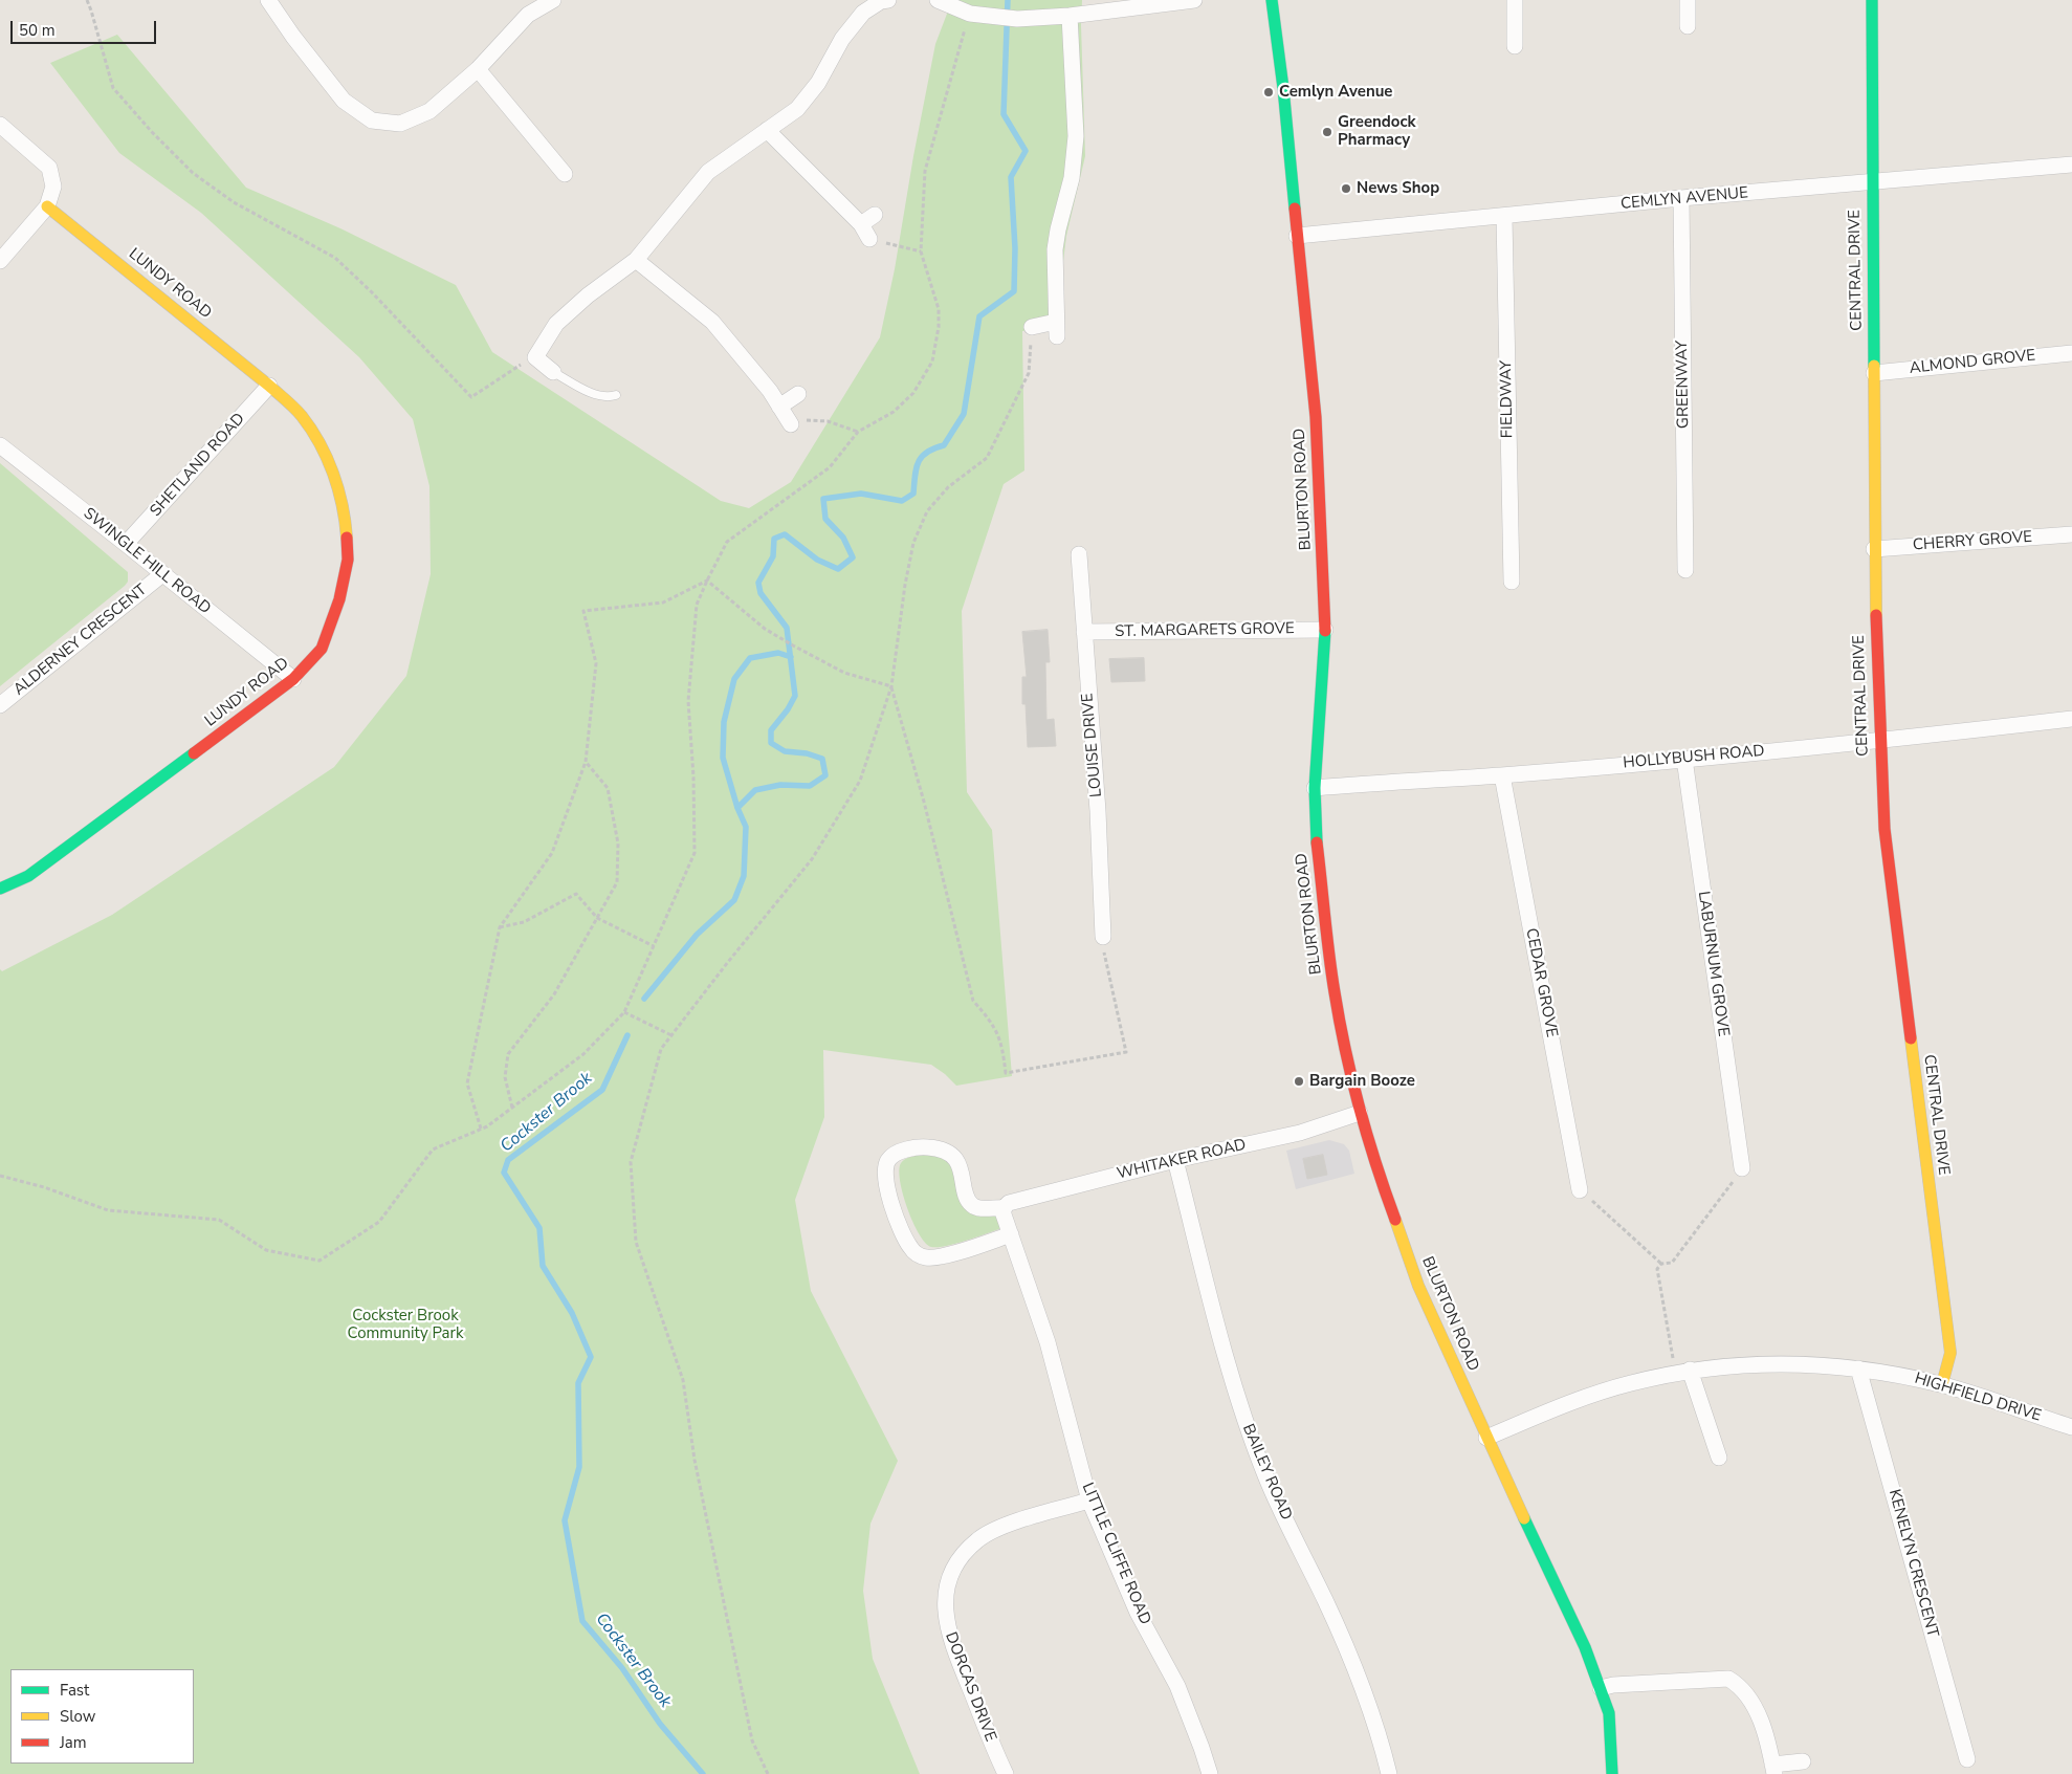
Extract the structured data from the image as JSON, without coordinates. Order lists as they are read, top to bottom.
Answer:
{
  "streets": {
    "street": [
      "CEMLYN AVENUE",
      "CENTRAL DRIVE",
      "LUNDY ROAD",
      "ALMOND GROVE",
      "GREENWAY",
      "FIELDWAY",
      "SHETLAND ROAD",
      "BLURTON ROAD",
      "CHERRY GROVE",
      "SWINGLE HILL ROAD",
      "ST. MARGARETS GROVE",
      "ALDERNEY CRESCENT",
      "LOUISE DRIVE",
      "HOLLYBUSH ROAD",
      "LABURNUM GROVE",
      "CEDAR GROVE",
      "WHITAKER ROAD",
      "HIGHFIELD DRIVE",
      "BAILEY ROAD",
      "LITTLE CLIFFE ROAD",
      "KENELYN CRESCENT",
      "DORCAS DRIVE"
    ]
  },
  "crossings": [
    ["CEMLYN AVENUE", "CENTRAL DRIVE"],
    ["CEMLYN AVENUE", "GREENWAY"],
    ["CEMLYN AVENUE", "FIELDWAY"],
    ["CEMLYN AVENUE", "BLURTON ROAD"],
    ["CENTRAL DRIVE", "ALMOND GROVE"],
    ["CENTRAL DRIVE", "CHERRY GROVE"],
    ["CENTRAL DRIVE", "HOLLYBUSH ROAD"],
    ["CENTRAL DRIVE", "HIGHFIELD DRIVE"],
    ["LUNDY ROAD", "SHETLAND ROAD"],
    ["LUNDY ROAD", "SWINGLE HILL ROAD"],
    ["SHETLAND ROAD", "SWINGLE HILL ROAD"],
    ["BLURTON ROAD", "ST. MARGARETS GROVE"],
    ["BLURTON ROAD", "HOLLYBUSH ROAD"],
    ["BLURTON ROAD", "WHITAKER ROAD"],
    ["BLURTON ROAD", "HIGHFIELD DRIVE"],
    ["SWINGLE HILL ROAD", "ALDERNEY CRESCENT"],
    ["ST. MARGARETS GROVE", "LOUISE DRIVE"],
    ["HOLLYBUSH ROAD", "LABURNUM GROVE"],
    ["HOLLYBUSH ROAD", "CEDAR GROVE"],
    ["WHITAKER ROAD", "BAILEY ROAD"],
    ["WHITAKER ROAD", "LITTLE CLIFFE ROAD"],
    ["HIGHFIELD DRIVE", "KENELYN CRESCENT"],
    ["LITTLE CLIFFE ROAD", "DORCAS DRIVE"]
  ],
  "water": ["Cockster Brook"],
  "parks": ["Cockster Brook Community Park"],
  "places": [
    "Cemlyn Avenue",
    "Greendock Pharmacy",
    "News Shop",
    "Bargain Booze"
  ],
  "legend": ["Fast", "Slow", "Jam"],
  "scale_bar": "50 m"
}
